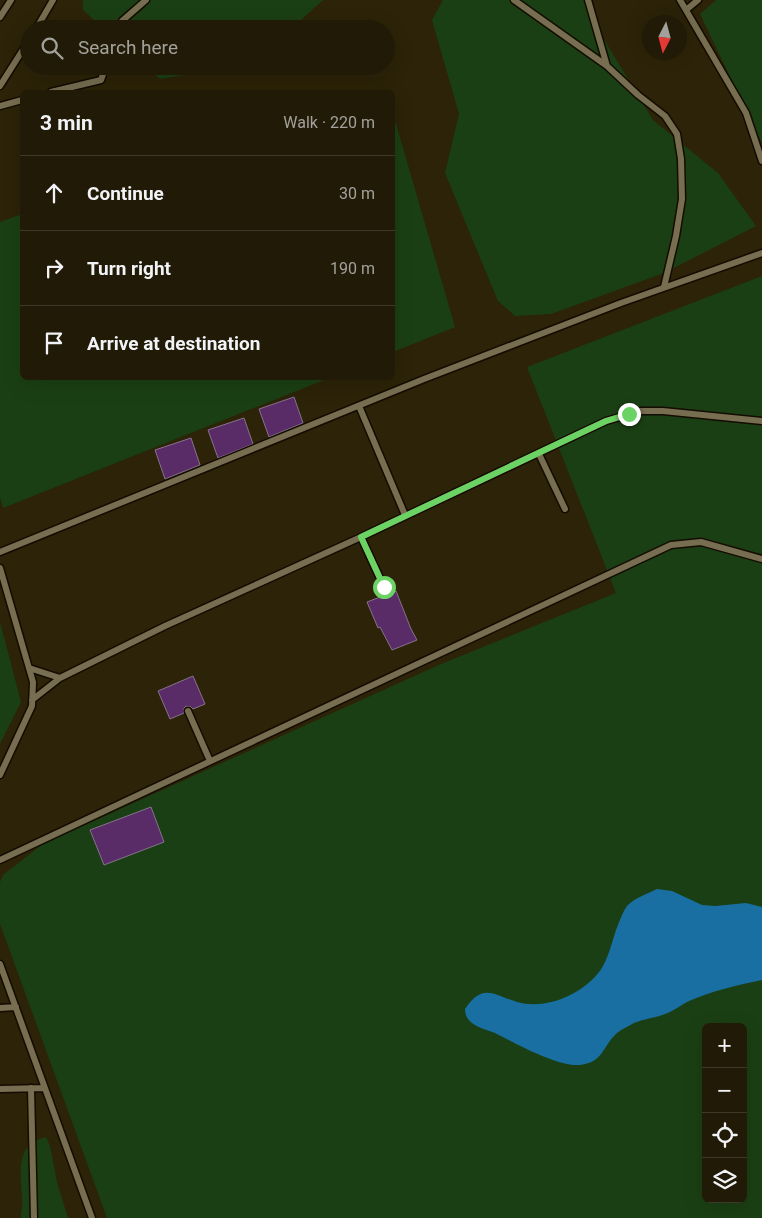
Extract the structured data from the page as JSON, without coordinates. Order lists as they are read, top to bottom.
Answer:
{
  "north": "bottom",
  "page": {
    "search": "Search here",
    "heading": ["3 min", "Walk · 220 m"],
    "list": [
      ["Continue", "30 m"],
      ["Turn right", "190 m"],
      "Arrive at destination"
    ],
    "map_buttons": ["+", "−"]
  }
}
